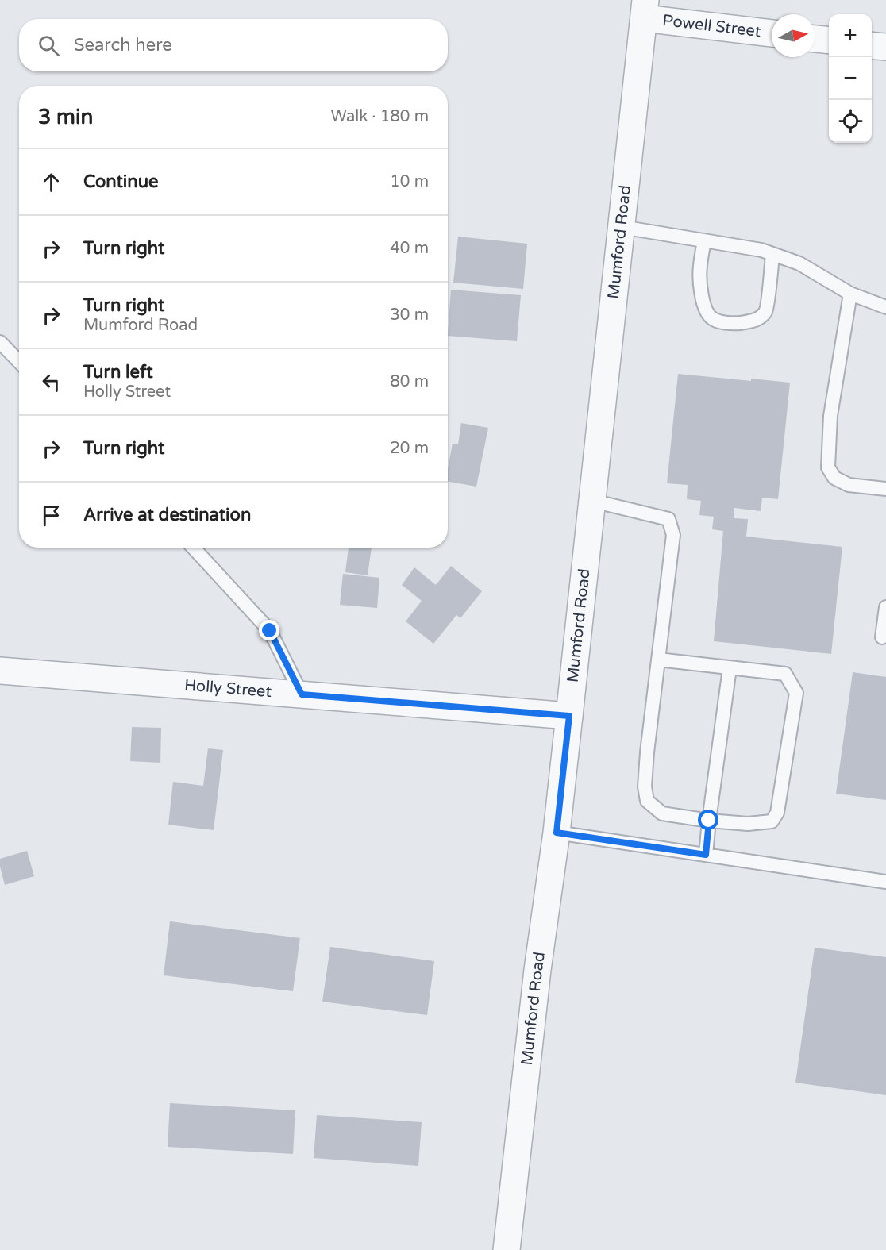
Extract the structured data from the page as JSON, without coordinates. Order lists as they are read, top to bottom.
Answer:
{
  "streets": {
    "street": ["Powell Street", "Mumford Road", "Holly Street"]
  },
  "crossings": [
    ["Powell Street", "Mumford Road"],
    ["Mumford Road", "Holly Street"]
  ],
  "north": "right",
  "page": {
    "map_buttons": ["+", "−"],
    "search": "Search here",
    "heading": ["3 min", "Walk · 180 m"],
    "list": [
      ["Continue", "10 m"],
      ["Turn right", "40 m"],
      ["Turn right", "Mumford Road", "30 m"],
      ["Turn left", "Holly Street", "80 m"],
      ["Turn right", "20 m"],
      "Arrive at destination"
    ]
  }
}
